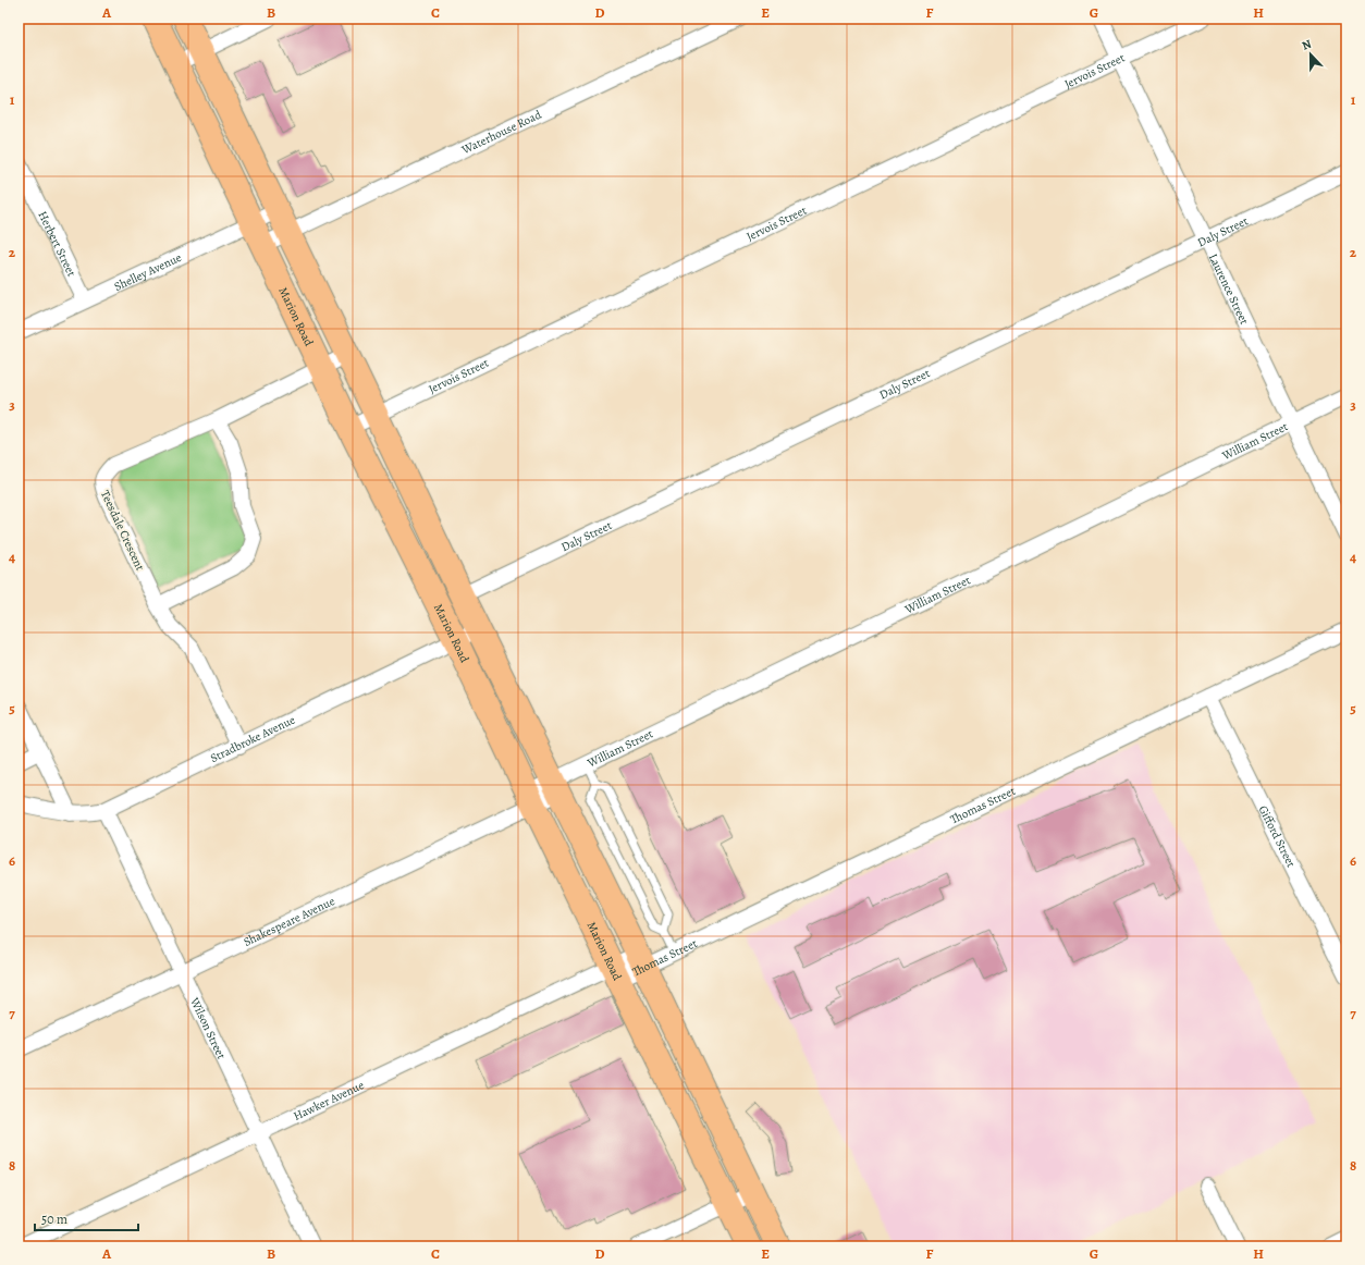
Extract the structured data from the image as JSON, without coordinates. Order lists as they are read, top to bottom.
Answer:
{
  "streets": {
    "main road": ["Marion Road"],
    "street": [
      "Jervois Street",
      "Waterhouse Road",
      "Daly Street",
      "Herbert Street",
      "Shelley Avenue",
      "Laurence Street",
      "William Street",
      "Teesdale Crescent",
      "Stradbroke Avenue",
      "Thomas Street",
      "Gifford Street",
      "Shakespeare Avenue",
      "Wilson Street",
      "Hawker Avenue"
    ]
  },
  "crossings": [
    ["Jervois Street", "Laurence Street"],
    ["Jervois Street", "Marion Road"],
    ["Waterhouse Road", "Marion Road"],
    ["Daly Street", "Laurence Street"],
    ["Herbert Street", "Shelley Avenue"],
    ["Shelley Avenue", "Marion Road"],
    ["Laurence Street", "William Street"],
    ["Marion Road", "William Street"],
    ["Marion Road", "Teesdale Crescent"],
    ["Marion Road", "Stradbroke Avenue"],
    ["Marion Road", "Thomas Street"],
    ["Marion Road", "Shakespeare Avenue"],
    ["Marion Road", "Hawker Avenue"],
    ["William Street", "Shakespeare Avenue"],
    ["Teesdale Crescent", "Stradbroke Avenue"],
    ["Stradbroke Avenue", "Wilson Street"],
    ["Thomas Street", "Gifford Street"],
    ["Thomas Street", "Hawker Avenue"],
    ["Shakespeare Avenue", "Wilson Street"],
    ["Wilson Street", "Hawker Avenue"]
  ],
  "scale_bar": "50 m",
  "north": "top",
  "grid": {
    "columns": [
      "A",
      "B",
      "C",
      "D",
      "E",
      "F",
      "G",
      "H"
    ],
    "rows": [
      "1",
      "2",
      "3",
      "4",
      "5",
      "6",
      "7",
      "8"
    ]
  }
}
